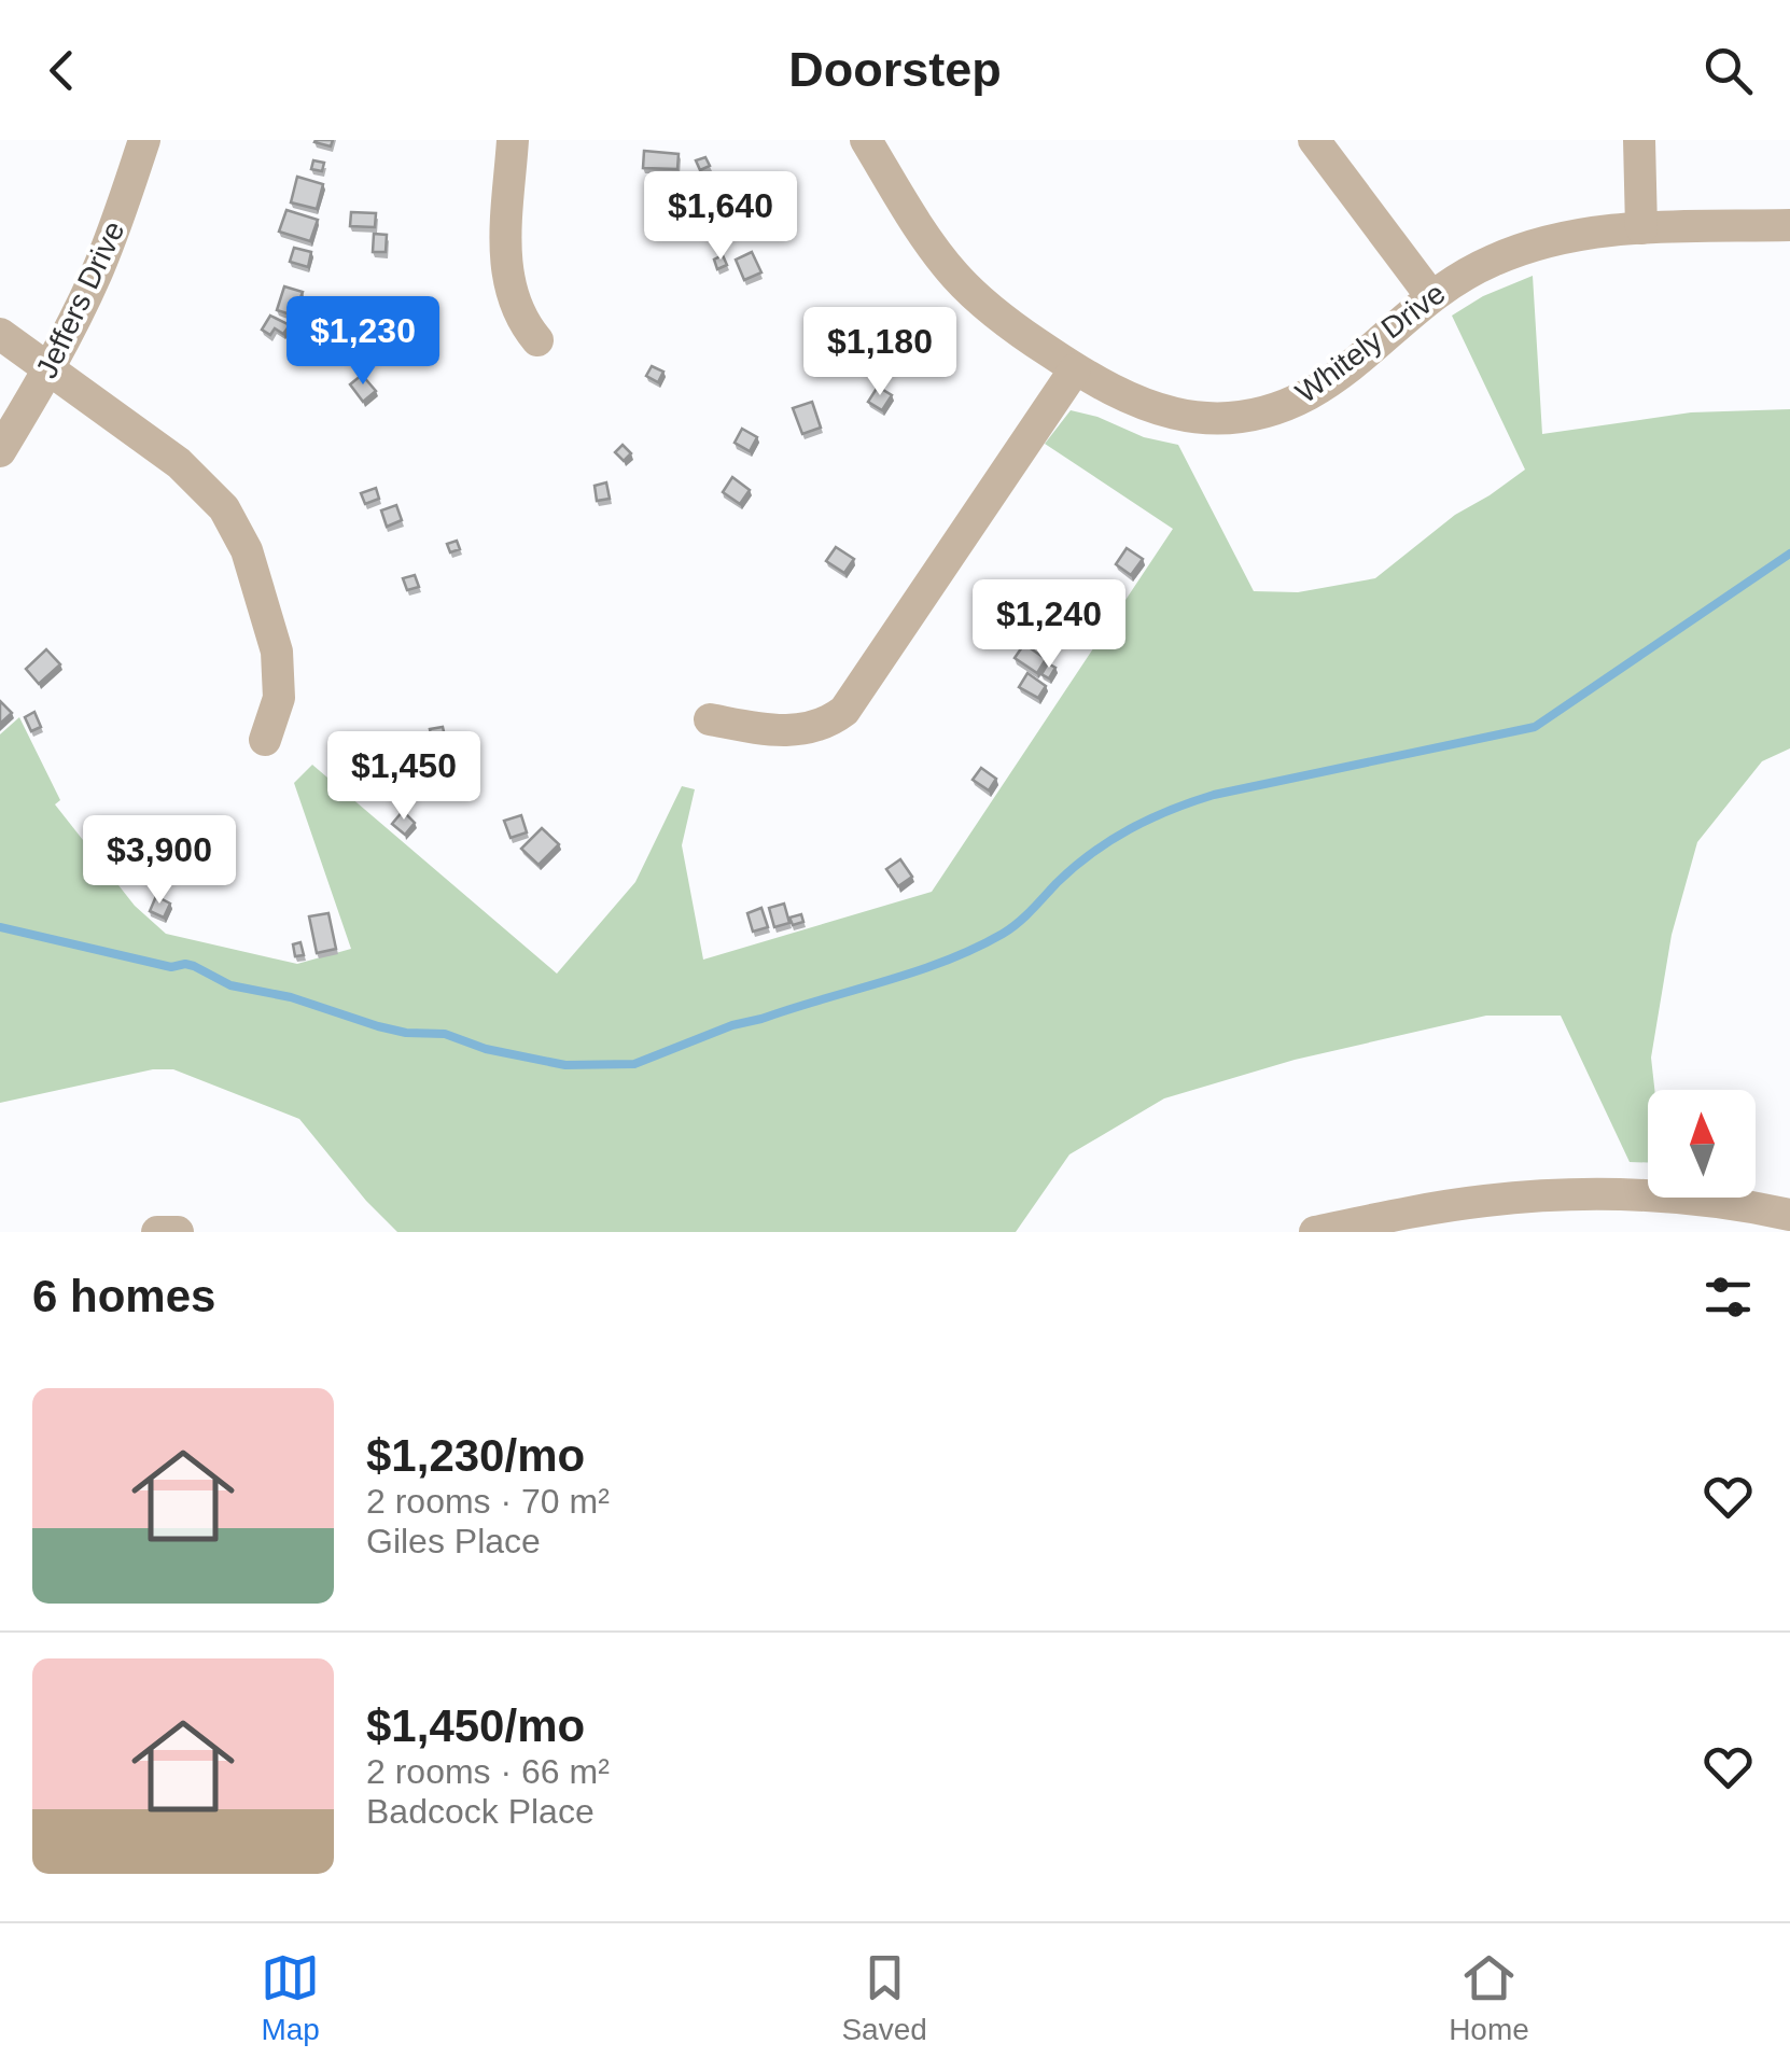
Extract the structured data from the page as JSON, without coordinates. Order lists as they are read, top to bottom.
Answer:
{
  "streets": {
    "street": ["Jeffers Drive", "Whitely Drive"]
  },
  "north": "top",
  "page": {
    "header": "Doorstep",
    "price": [
      "$1,640",
      "$1,230",
      "$1,180",
      "$1,240",
      "$1,450",
      "$3,900"
    ],
    "heading": "6 homes",
    "list": [
      {
        "name": "$1,230/mo",
        "note": "2 rooms · 70 m² · Giles Place"
      },
      {
        "name": "$1,450/mo",
        "note": "2 rooms · 66 m² · Badcock Place"
      }
    ],
    "tabs": ["Map", "Saved", "Home"]
  }
}
